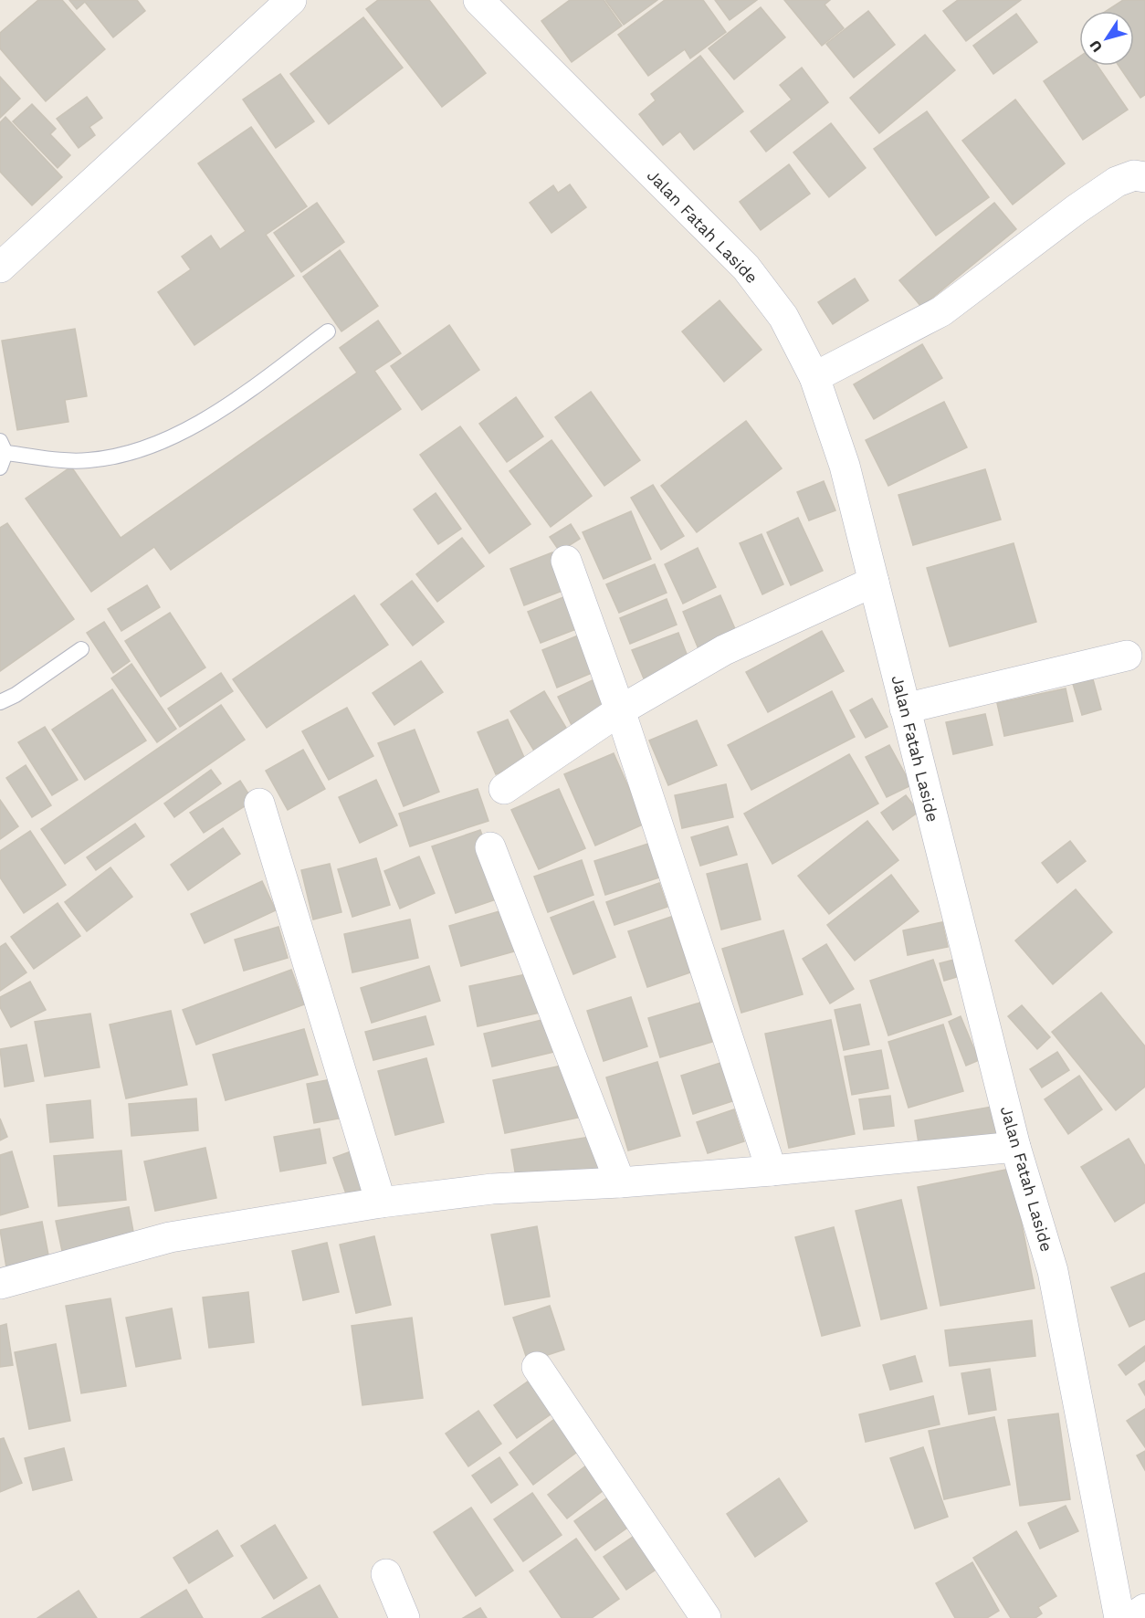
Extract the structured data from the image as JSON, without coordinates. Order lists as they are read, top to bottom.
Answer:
{
  "streets": {
    "street": ["Jalan Fatah Laside"]
  },
  "north": "bottom left"
}
